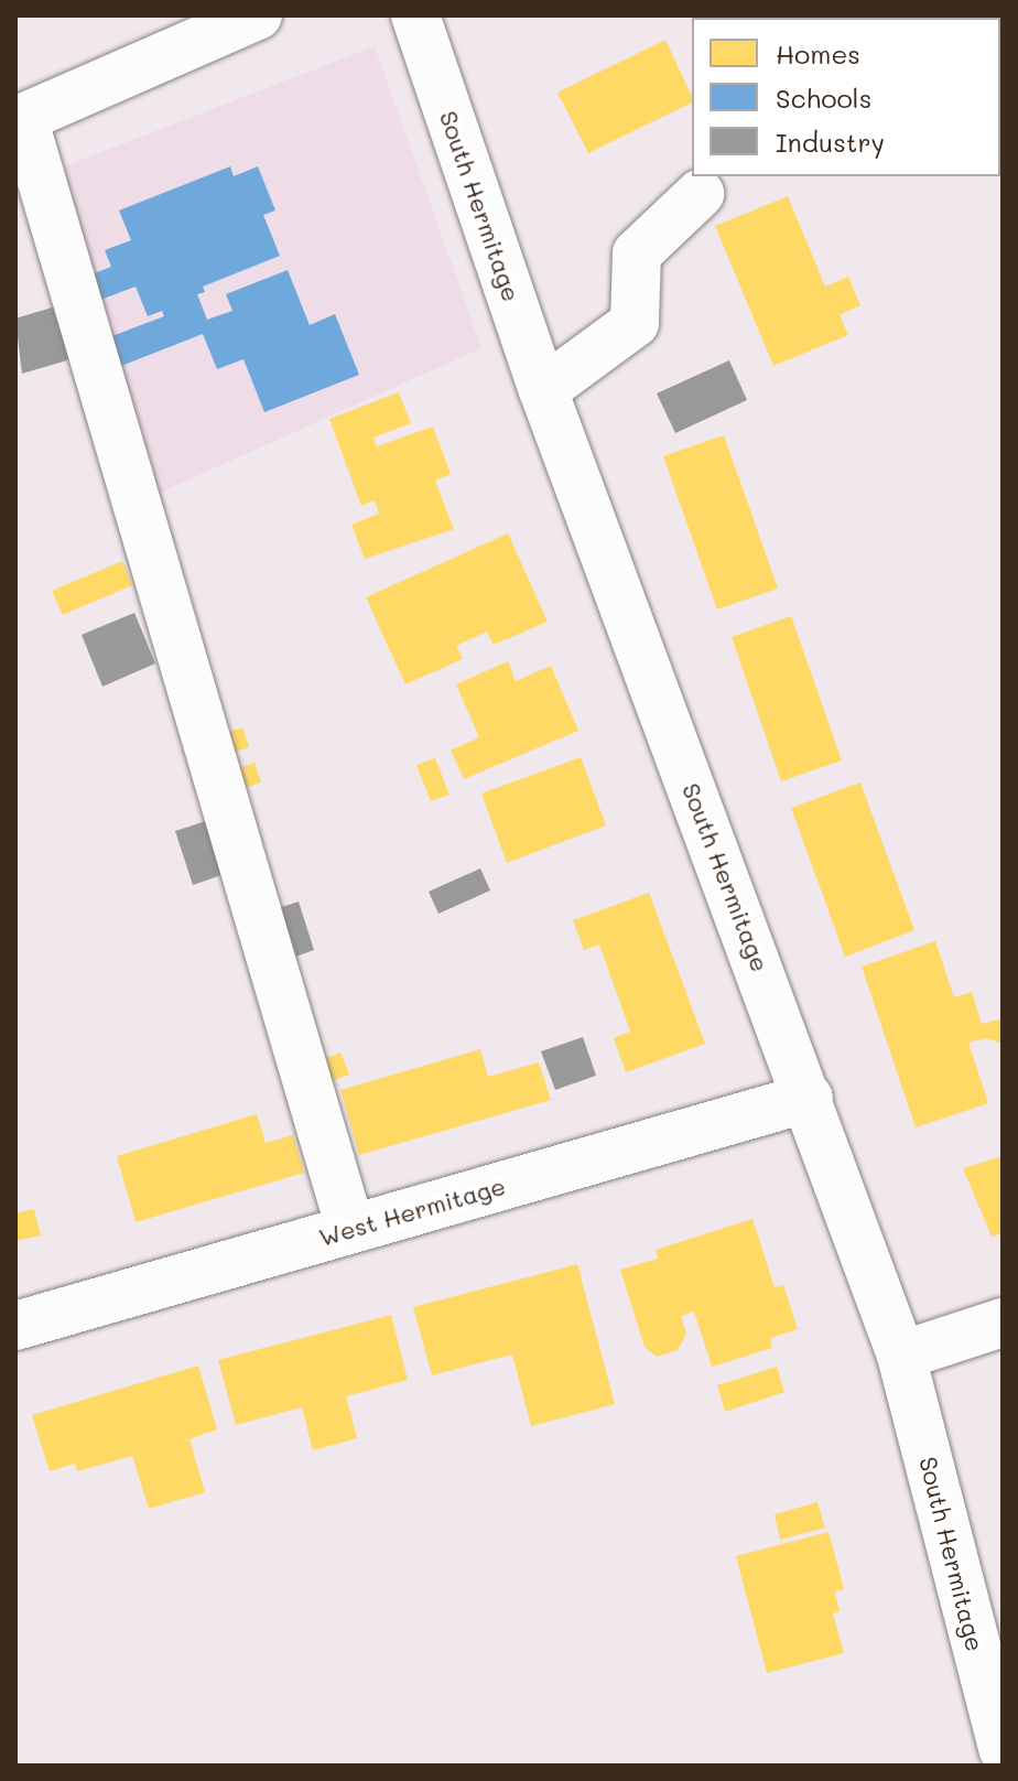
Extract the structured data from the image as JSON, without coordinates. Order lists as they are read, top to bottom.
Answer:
{
  "streets": {
    "street": ["South Hermitage", "West Hermitage"]
  },
  "crossings": [
    ["South Hermitage", "West Hermitage"]
  ],
  "legend": ["Homes", "Schools", "Industry"]
}
